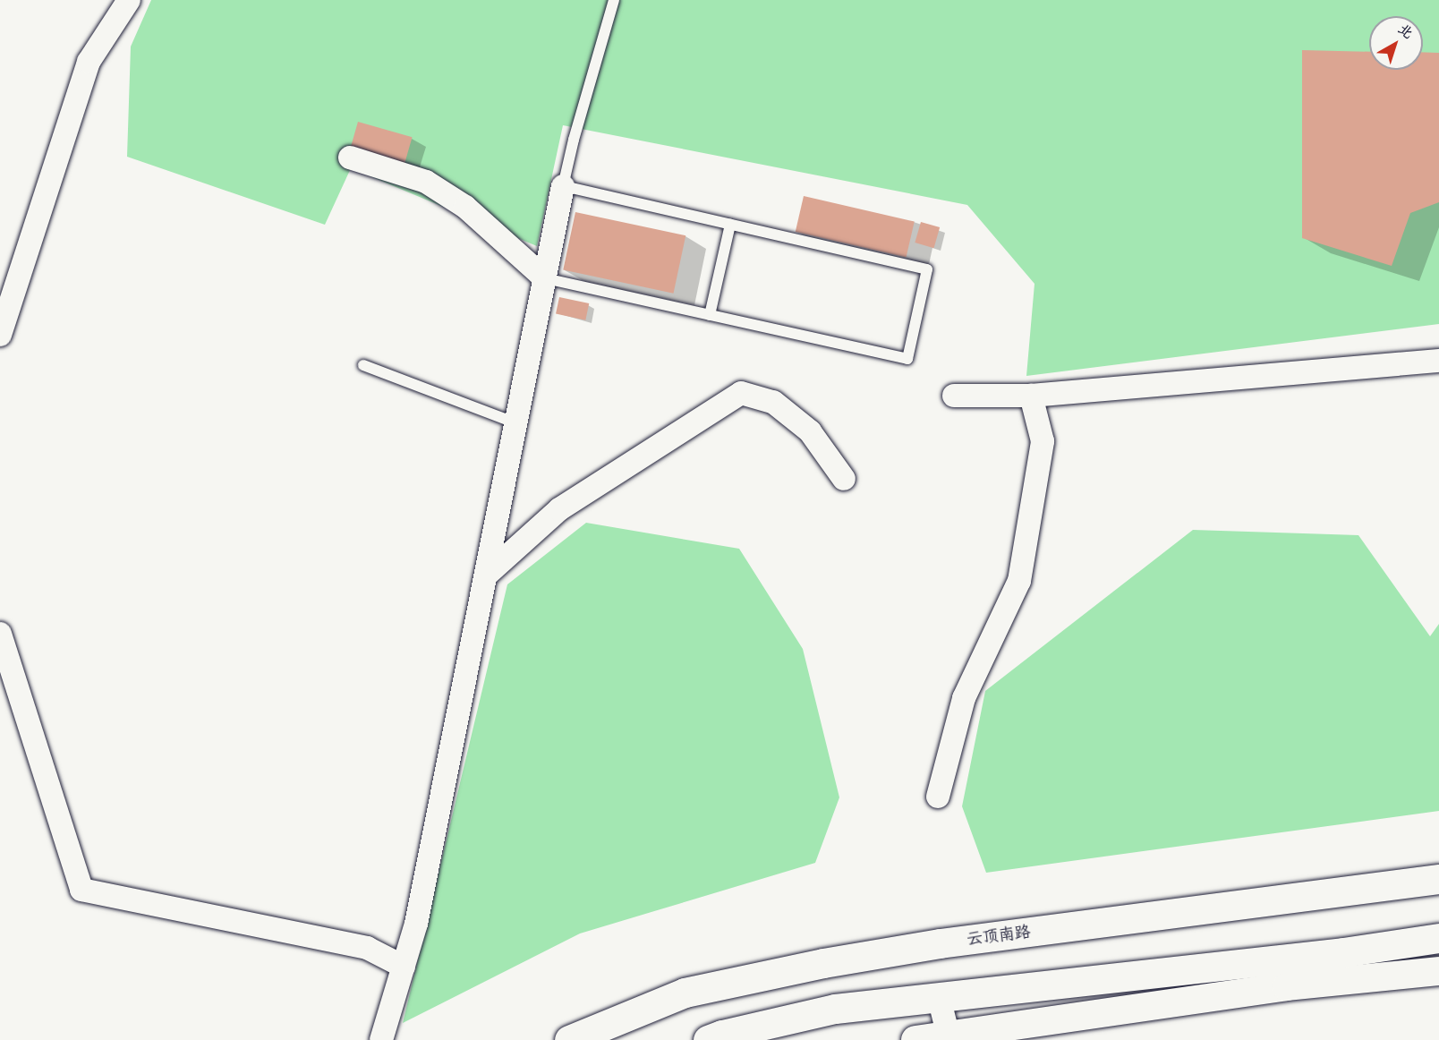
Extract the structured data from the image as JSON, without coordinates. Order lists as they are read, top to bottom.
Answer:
{
  "streets": {
    "main road": ["云顶南路"]
  },
  "north": "top right"
}
